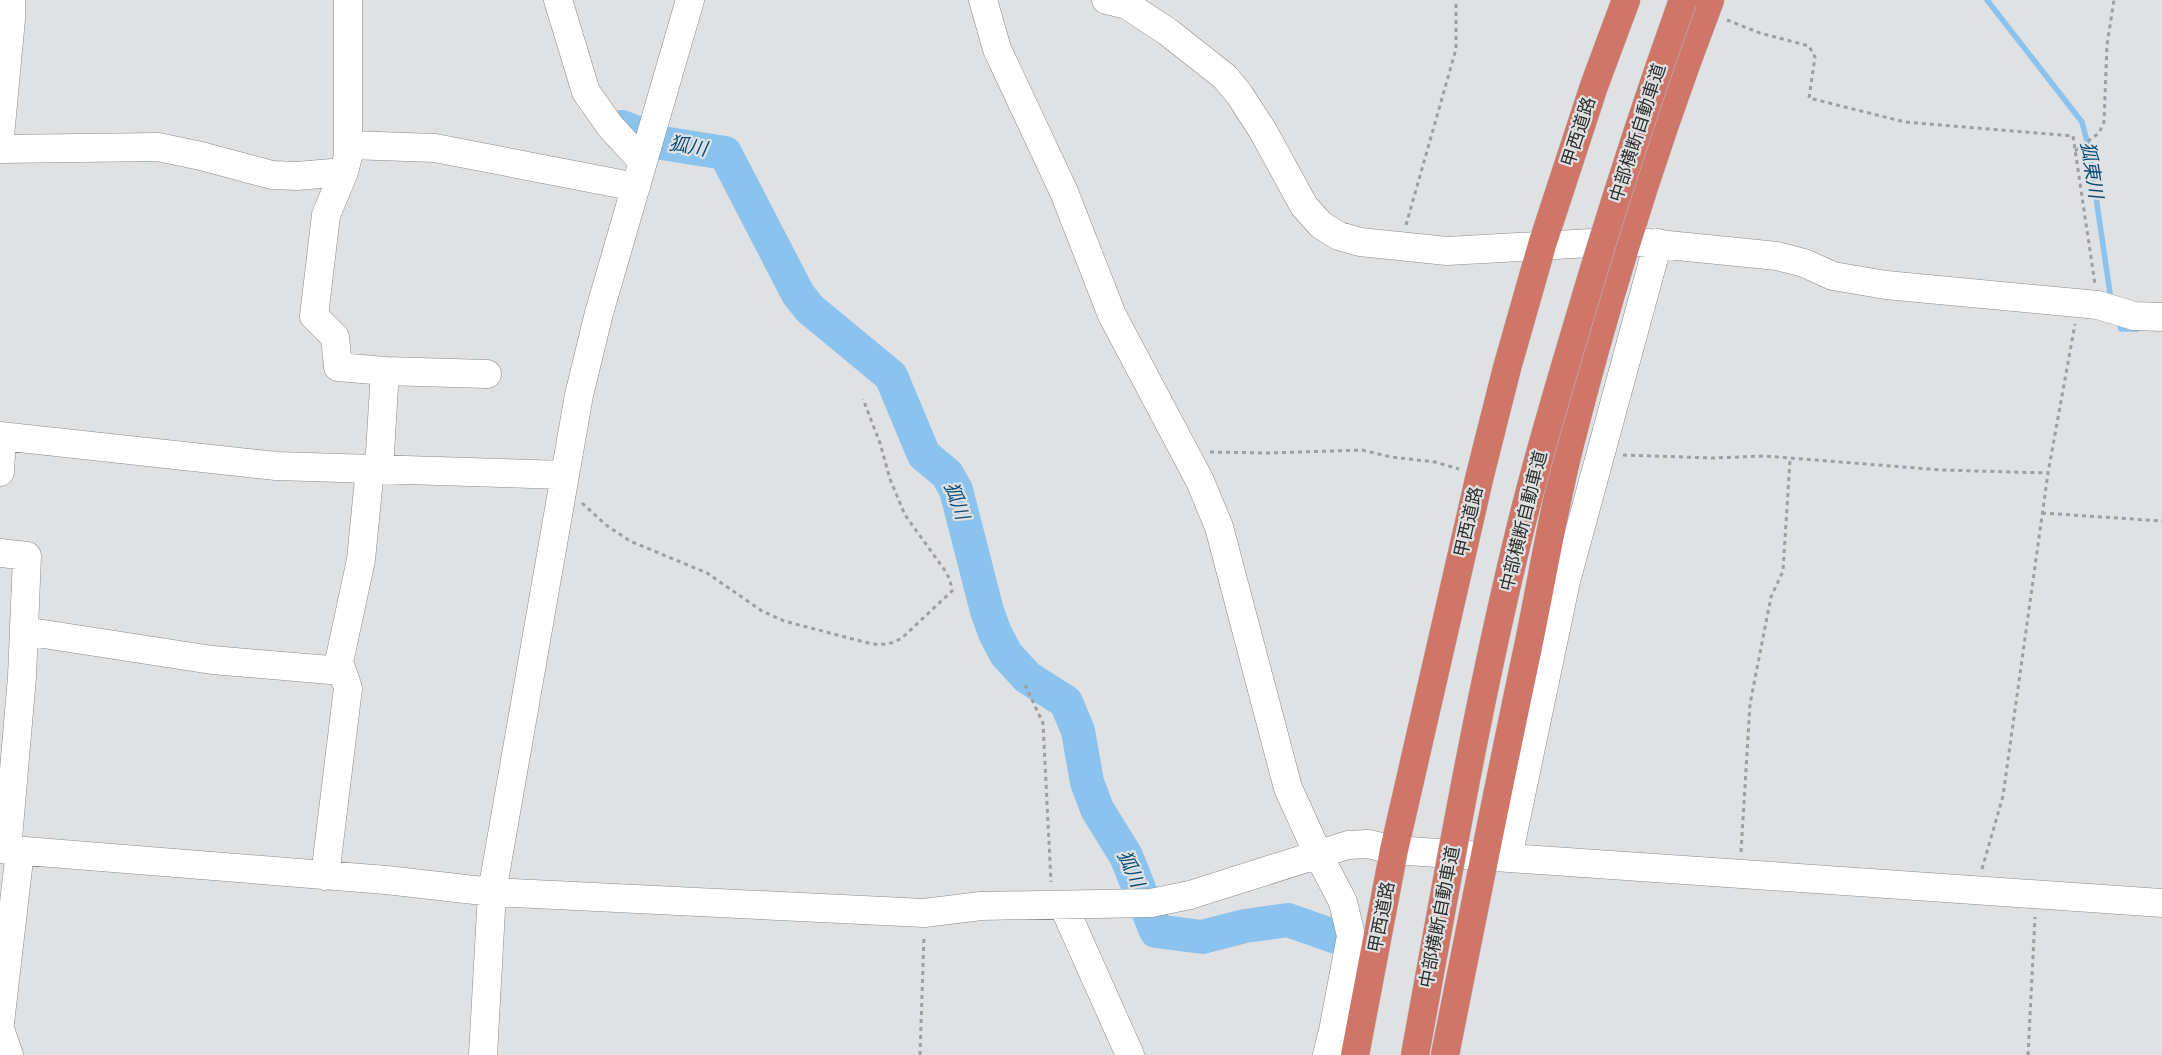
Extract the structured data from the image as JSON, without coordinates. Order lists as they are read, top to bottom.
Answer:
{
  "streets": {
    "highway": ["甲西道路", "中部横断自動車道"]
  },
  "water": ["狐川", "狐東川"]
}
